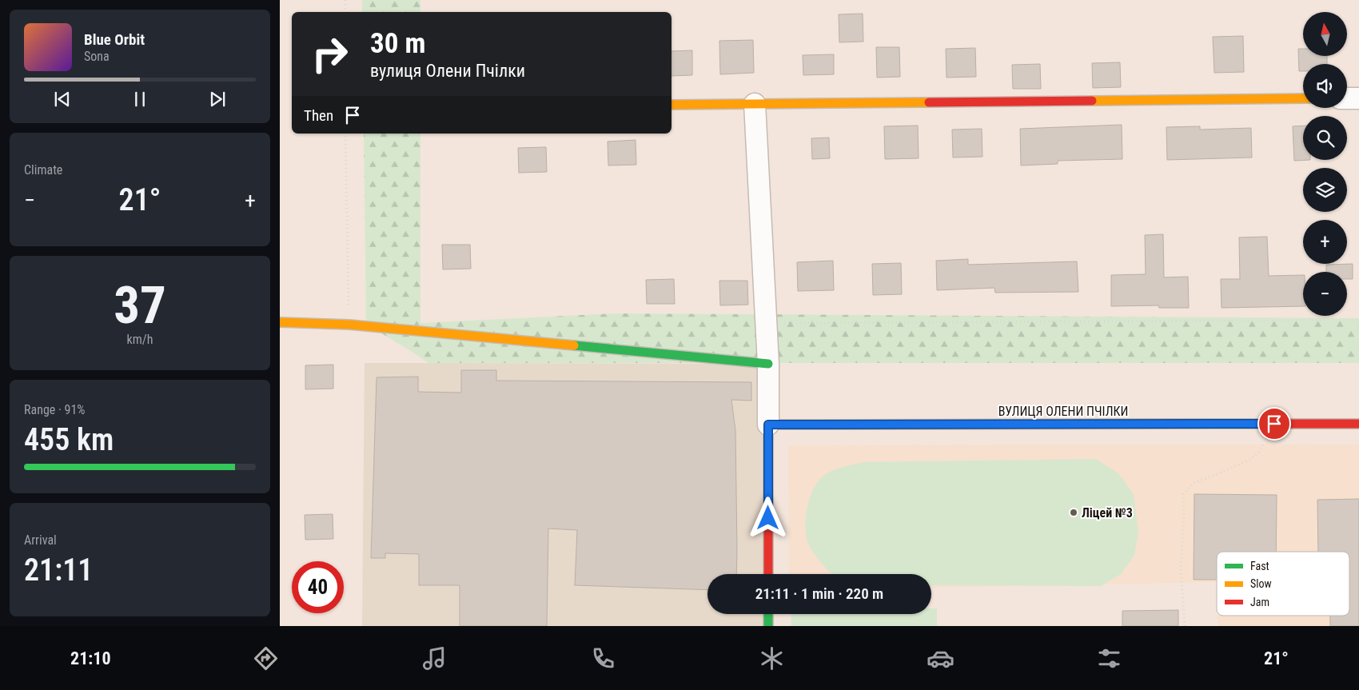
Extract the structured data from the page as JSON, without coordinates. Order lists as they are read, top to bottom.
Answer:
{
  "streets": {
    "street": ["ВУЛИЦЯ ОЛЕНИ ПЧІЛКИ"]
  },
  "places": ["Ліцей №3"],
  "legend": ["Fast", "Slow", "Jam"],
  "north": "top",
  "page": {
    "map_buttons": ["+", "−"],
    "turn": ["30 m", "вулиця Олени Пчілки"],
    "song": ["Blue Orbit", "Sona"],
    "then": "Then",
    "tile": [
      "Climate",
      ["37", "km/h"],
      ["Range · 91%", "455 km"],
      ["Arrival", "21:11"]
    ],
    "heat": ["−", "21°", "+"],
    "limit": "40",
    "trip": "21:11 · 1 min · 220 m",
    "tabs": ["21:10", "21°"]
  }
}
